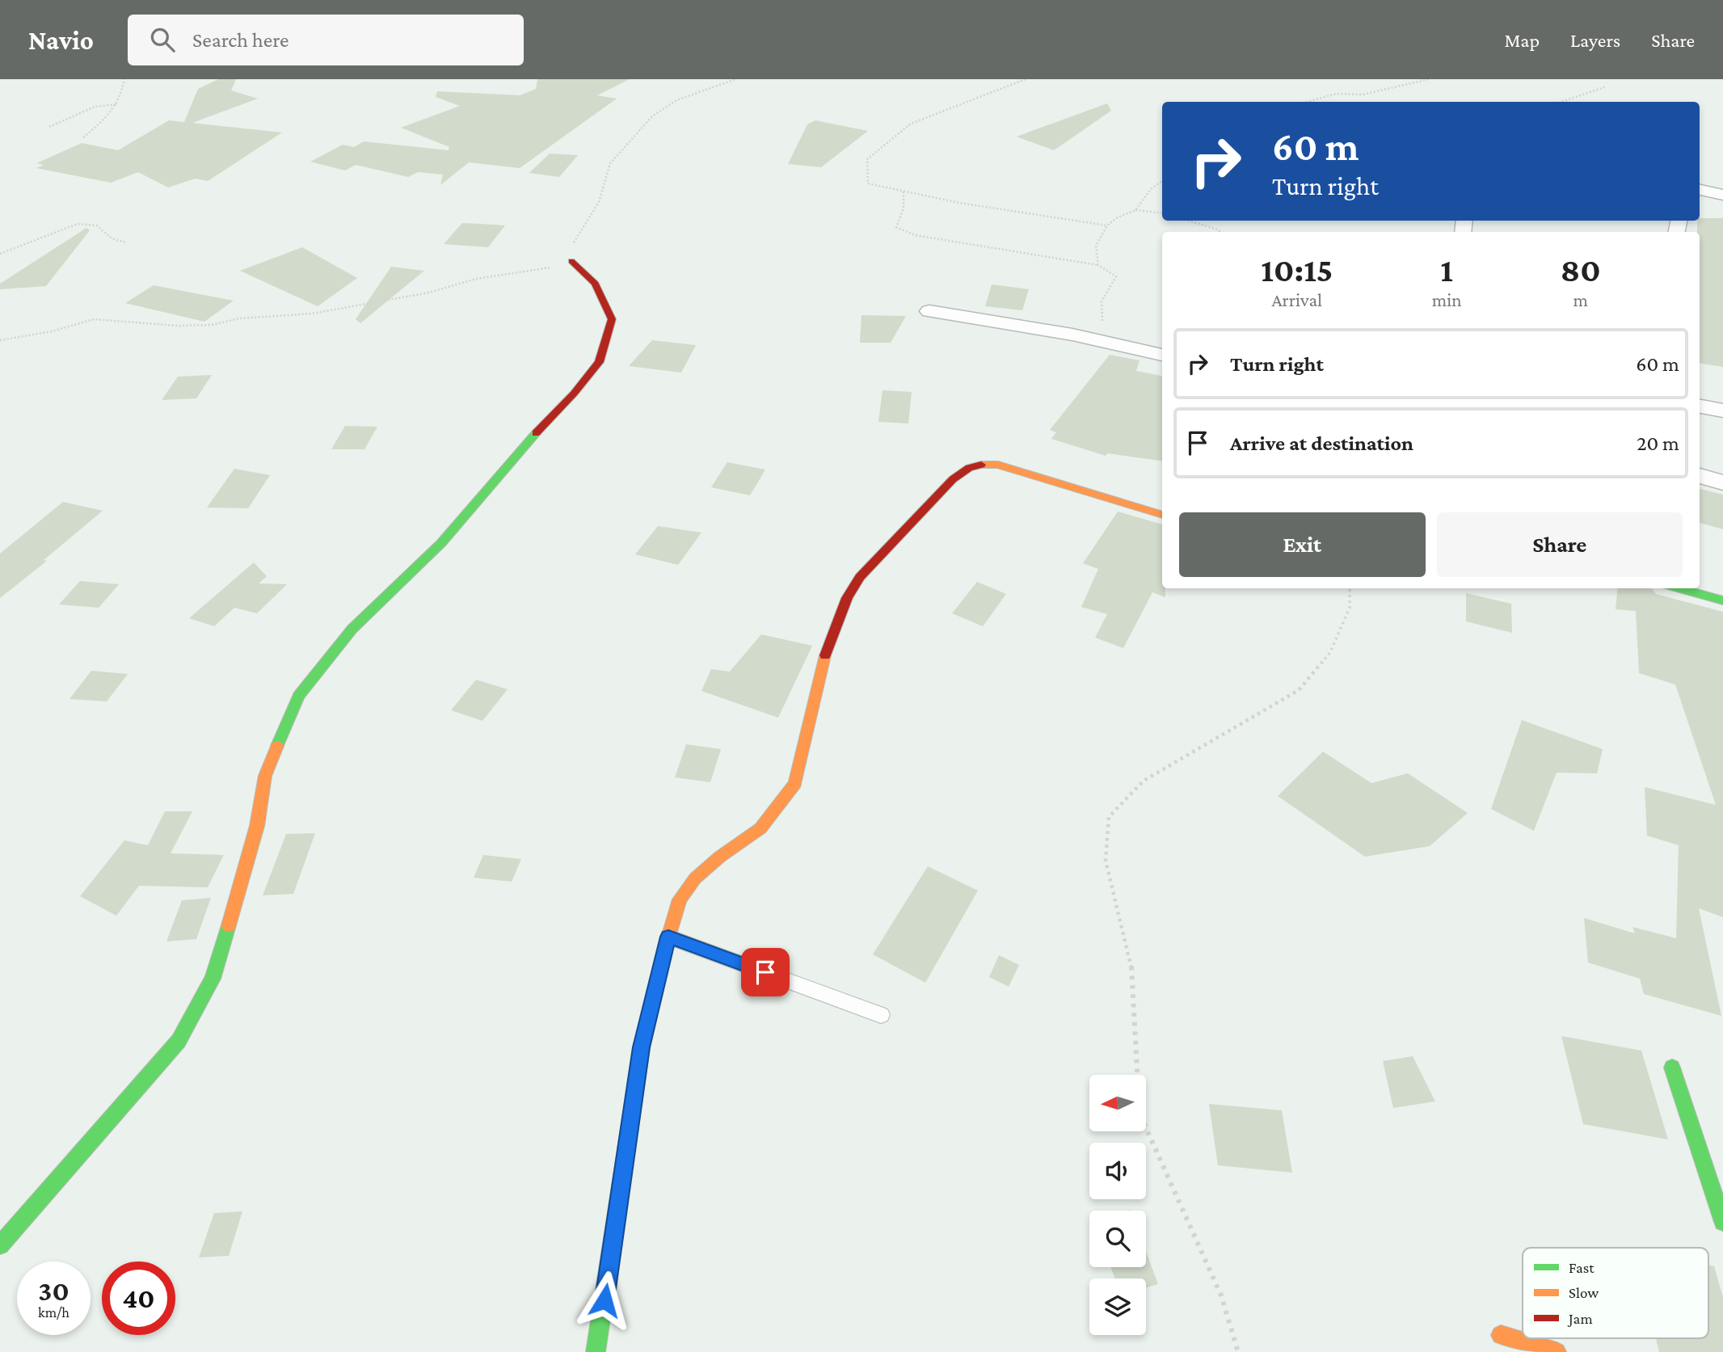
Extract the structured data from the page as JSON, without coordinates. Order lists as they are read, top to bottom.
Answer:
{
  "legend": ["Fast", "Slow", "Jam"],
  "north": "left",
  "page": {
    "header": "Navio",
    "search": "Search here",
    "nav": ["Map", "Layers", "Share"],
    "turn": ["60 m", "Turn right"],
    "eta": [
      "10:15",
      "Arrival",
      "1",
      "min",
      "80",
      "m"
    ],
    "list": [
      {
        "name": "Turn right",
        "value": "60 m"
      },
      {
        "name": "Arrive at destination",
        "value": "20 m"
      }
    ],
    "buttons": ["Exit", "Share"],
    "speed": "30 km/h",
    "limit": "40"
  }
}
